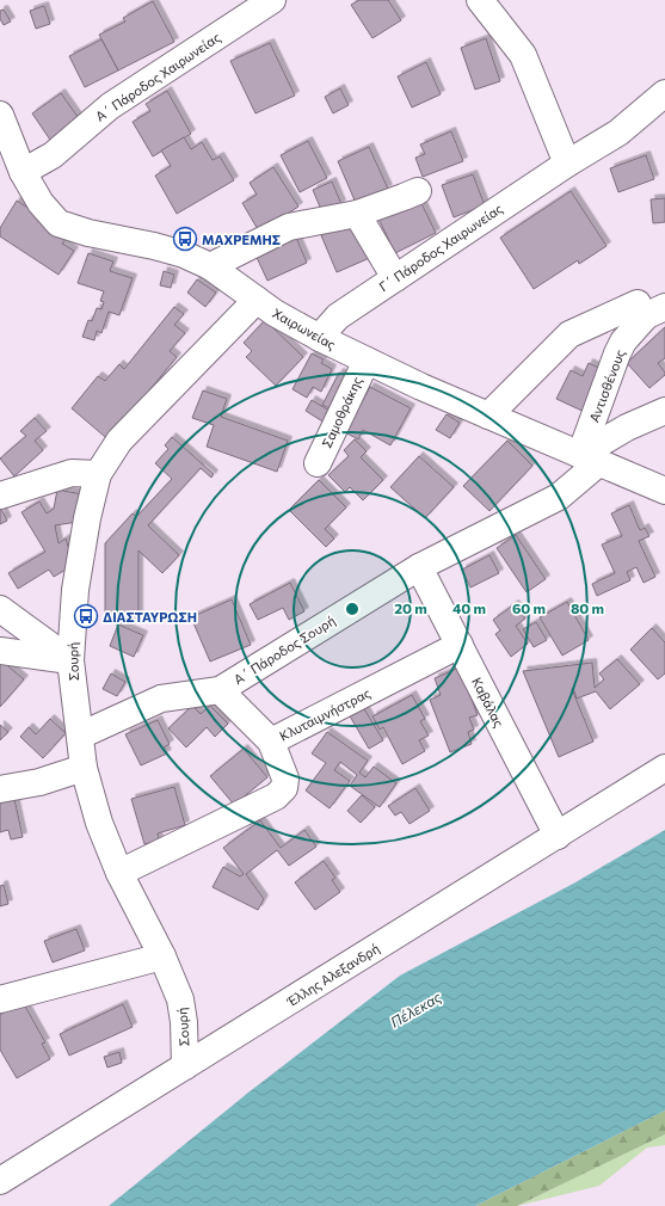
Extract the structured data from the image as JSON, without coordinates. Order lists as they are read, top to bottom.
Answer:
{
  "streets": {
    "street": [
      "Α΄ Πάροδος Χαιρωνείας",
      "Γ΄ Πάροδος Χαιρωνείας",
      "Χαιρωνείας",
      "Αντισθένους",
      "Σαμοθράκης",
      "Α΄ Πάροδος Σουρή",
      "Σουρή",
      "Καβάλας",
      "Κλυταιμνήστρας",
      "Έλλης Αλεξανδρή"
    ]
  },
  "crossings": [
    ["Α΄ Πάροδος Χαιρωνείας", "Χαιρωνείας"],
    ["Γ΄ Πάροδος Χαιρωνείας", "Χαιρωνείας"],
    ["Χαιρωνείας", "Αντισθένους"],
    ["Χαιρωνείας", "Σαμοθράκης"],
    ["Χαιρωνείας", "Α΄ Πάροδος Σουρή"],
    ["Χαιρωνείας", "Σουρή"],
    ["Αντισθένους", "Α΄ Πάροδος Σουρή"],
    ["Α΄ Πάροδος Σουρή", "Σουρή"],
    ["Α΄ Πάροδος Σουρή", "Καβάλας"],
    ["Σουρή", "Κλυταιμνήστρας"],
    ["Σουρή", "Έλλης Αλεξανδρή"],
    ["Καβάλας", "Κλυταιμνήστρας"],
    ["Καβάλας", "Έλλης Αλεξανδρή"]
  ],
  "water": ["Πέλεκας"],
  "places": {
    "bus stop": ["ΜΑΧΡΕΜΗΣ", "ΔΙΑΣΤΑΥΡΩΣΗ"]
  },
  "rings": [
    "20 m",
    "40 m",
    "60 m",
    "80 m"
  ]
}
